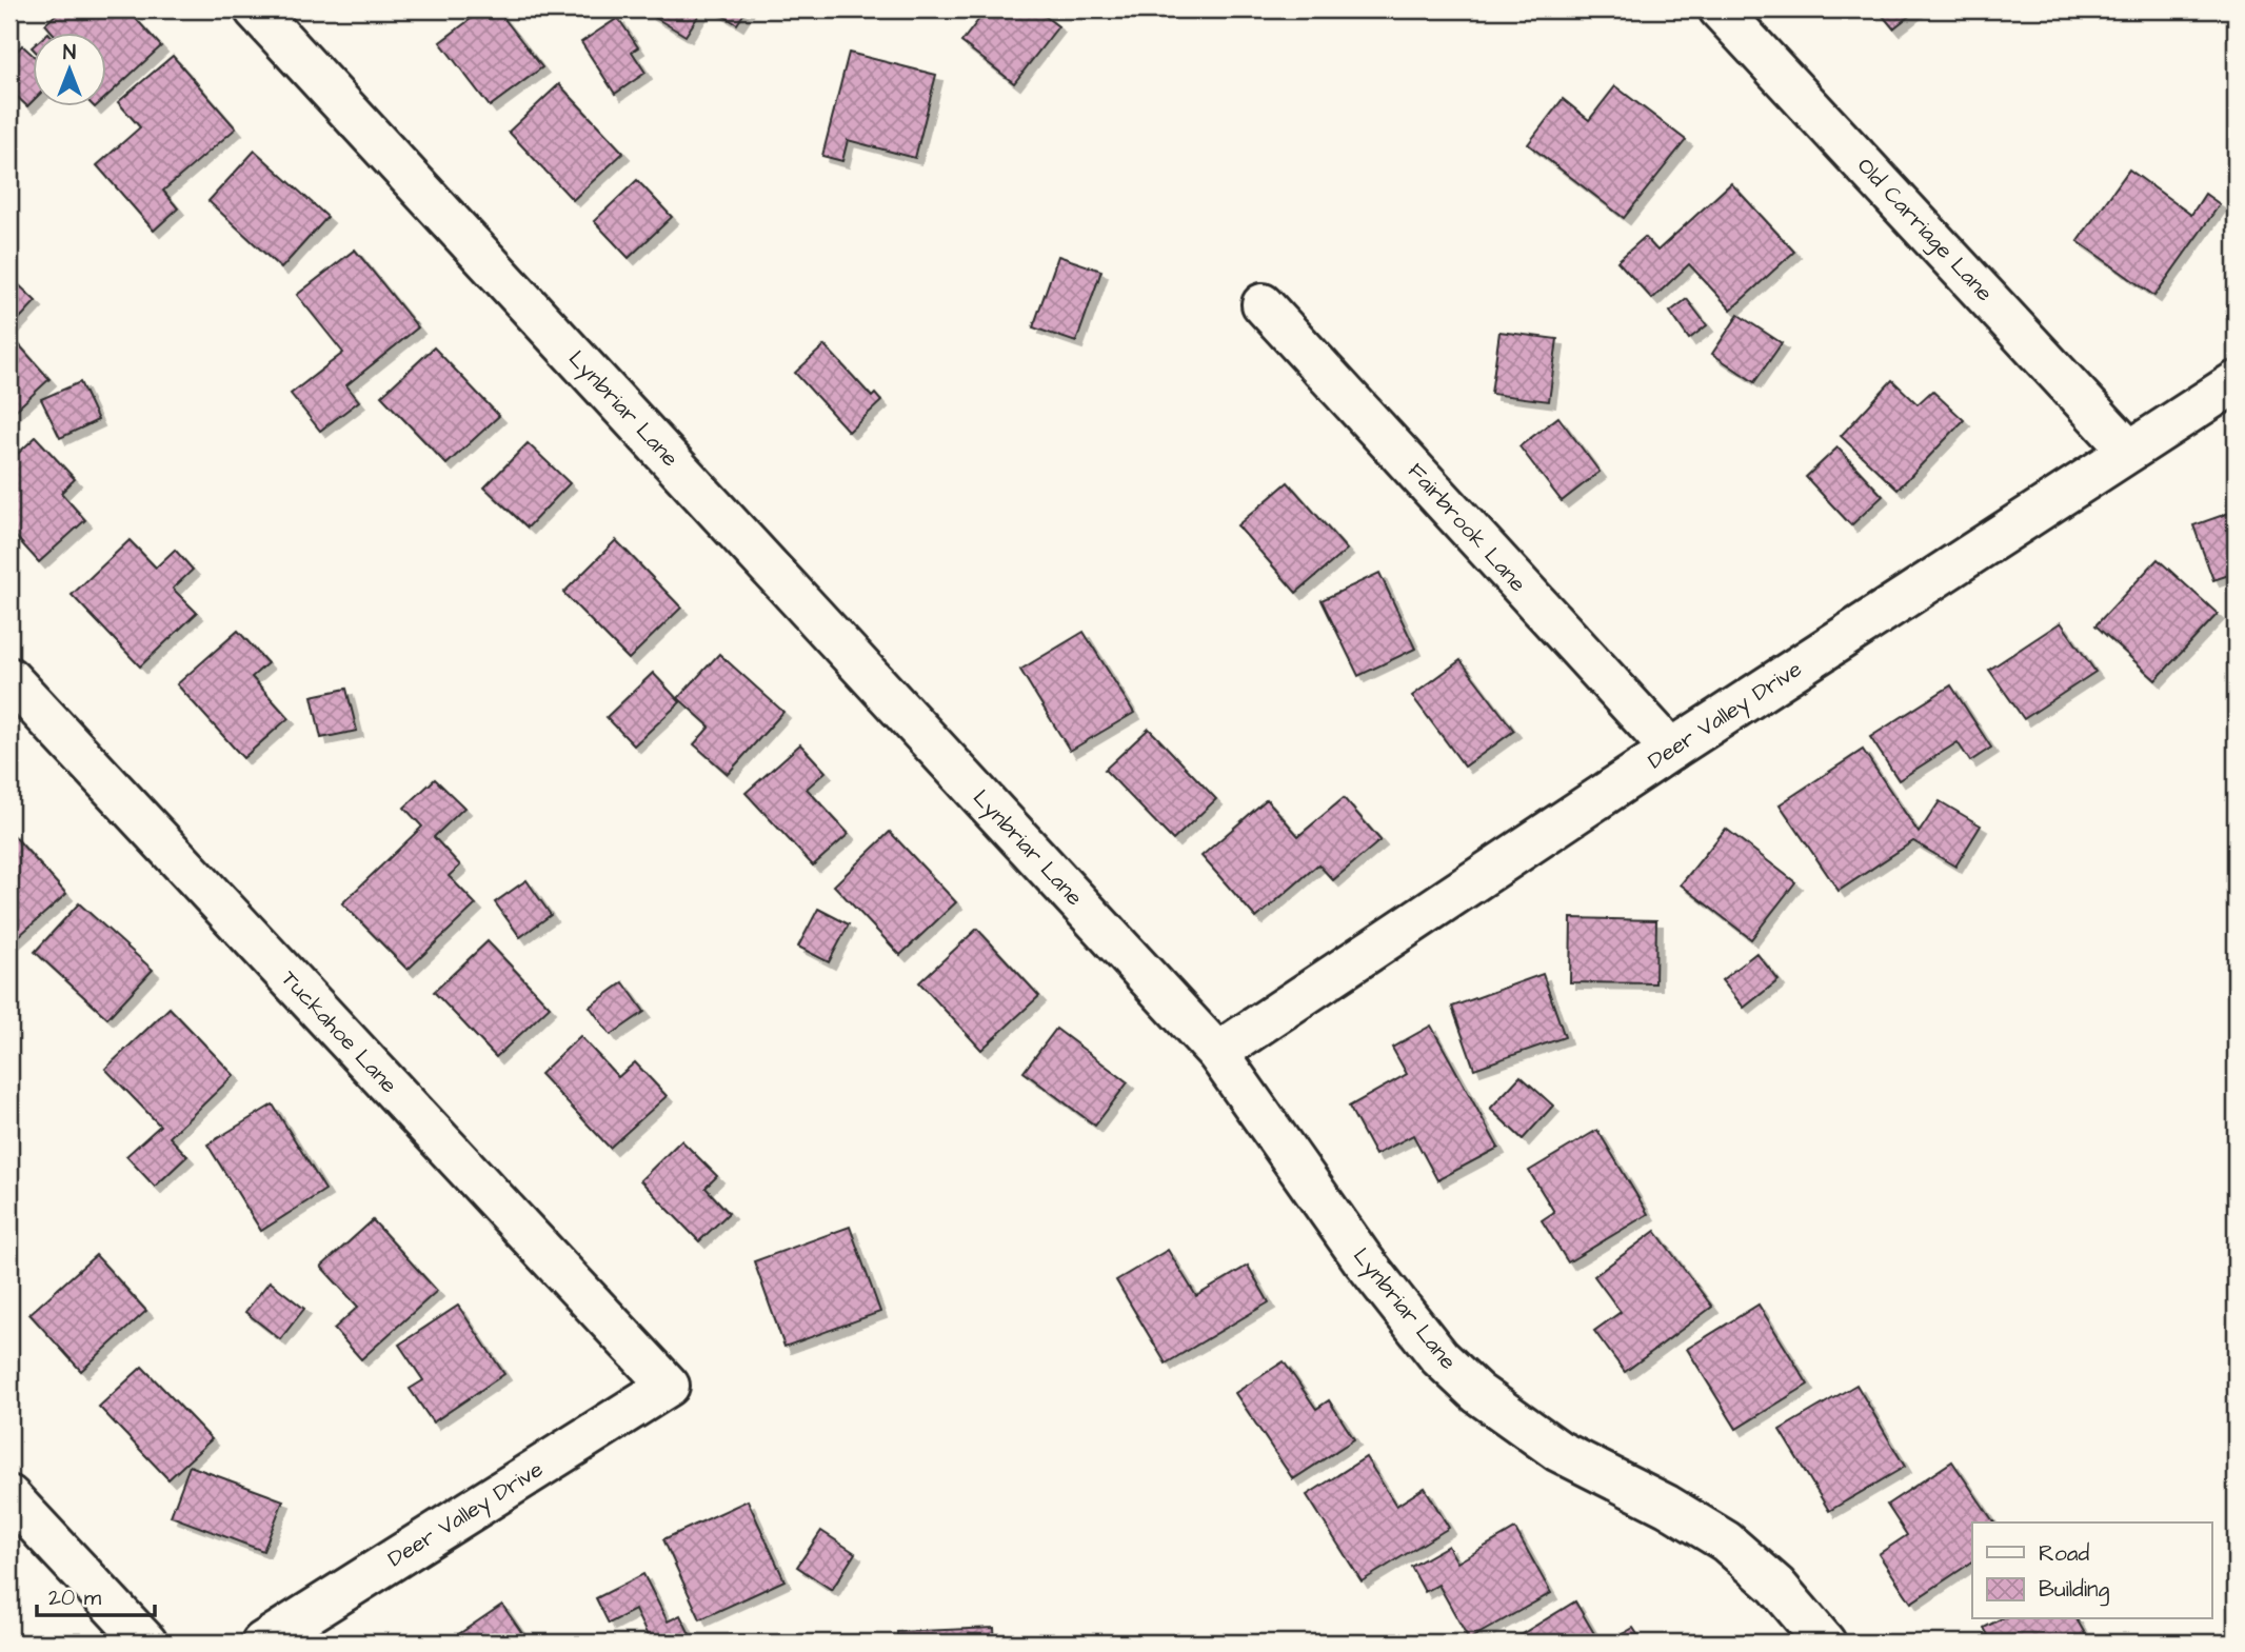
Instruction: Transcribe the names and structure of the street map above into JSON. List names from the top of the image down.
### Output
{
  "streets": {
    "street": [
      "Old Carriage Lane",
      "Lynbriar Lane",
      "Fairbrook Lane",
      "Deer Valley Drive",
      "Tuckahoe Lane"
    ]
  },
  "crossings": [
    ["Old Carriage Lane", "Deer Valley Drive"],
    ["Lynbriar Lane", "Deer Valley Drive"],
    ["Fairbrook Lane", "Deer Valley Drive"],
    ["Deer Valley Drive", "Tuckahoe Lane"]
  ],
  "legend": ["Road", "Building"],
  "scale_bar": "20 m",
  "north": "top"
}
